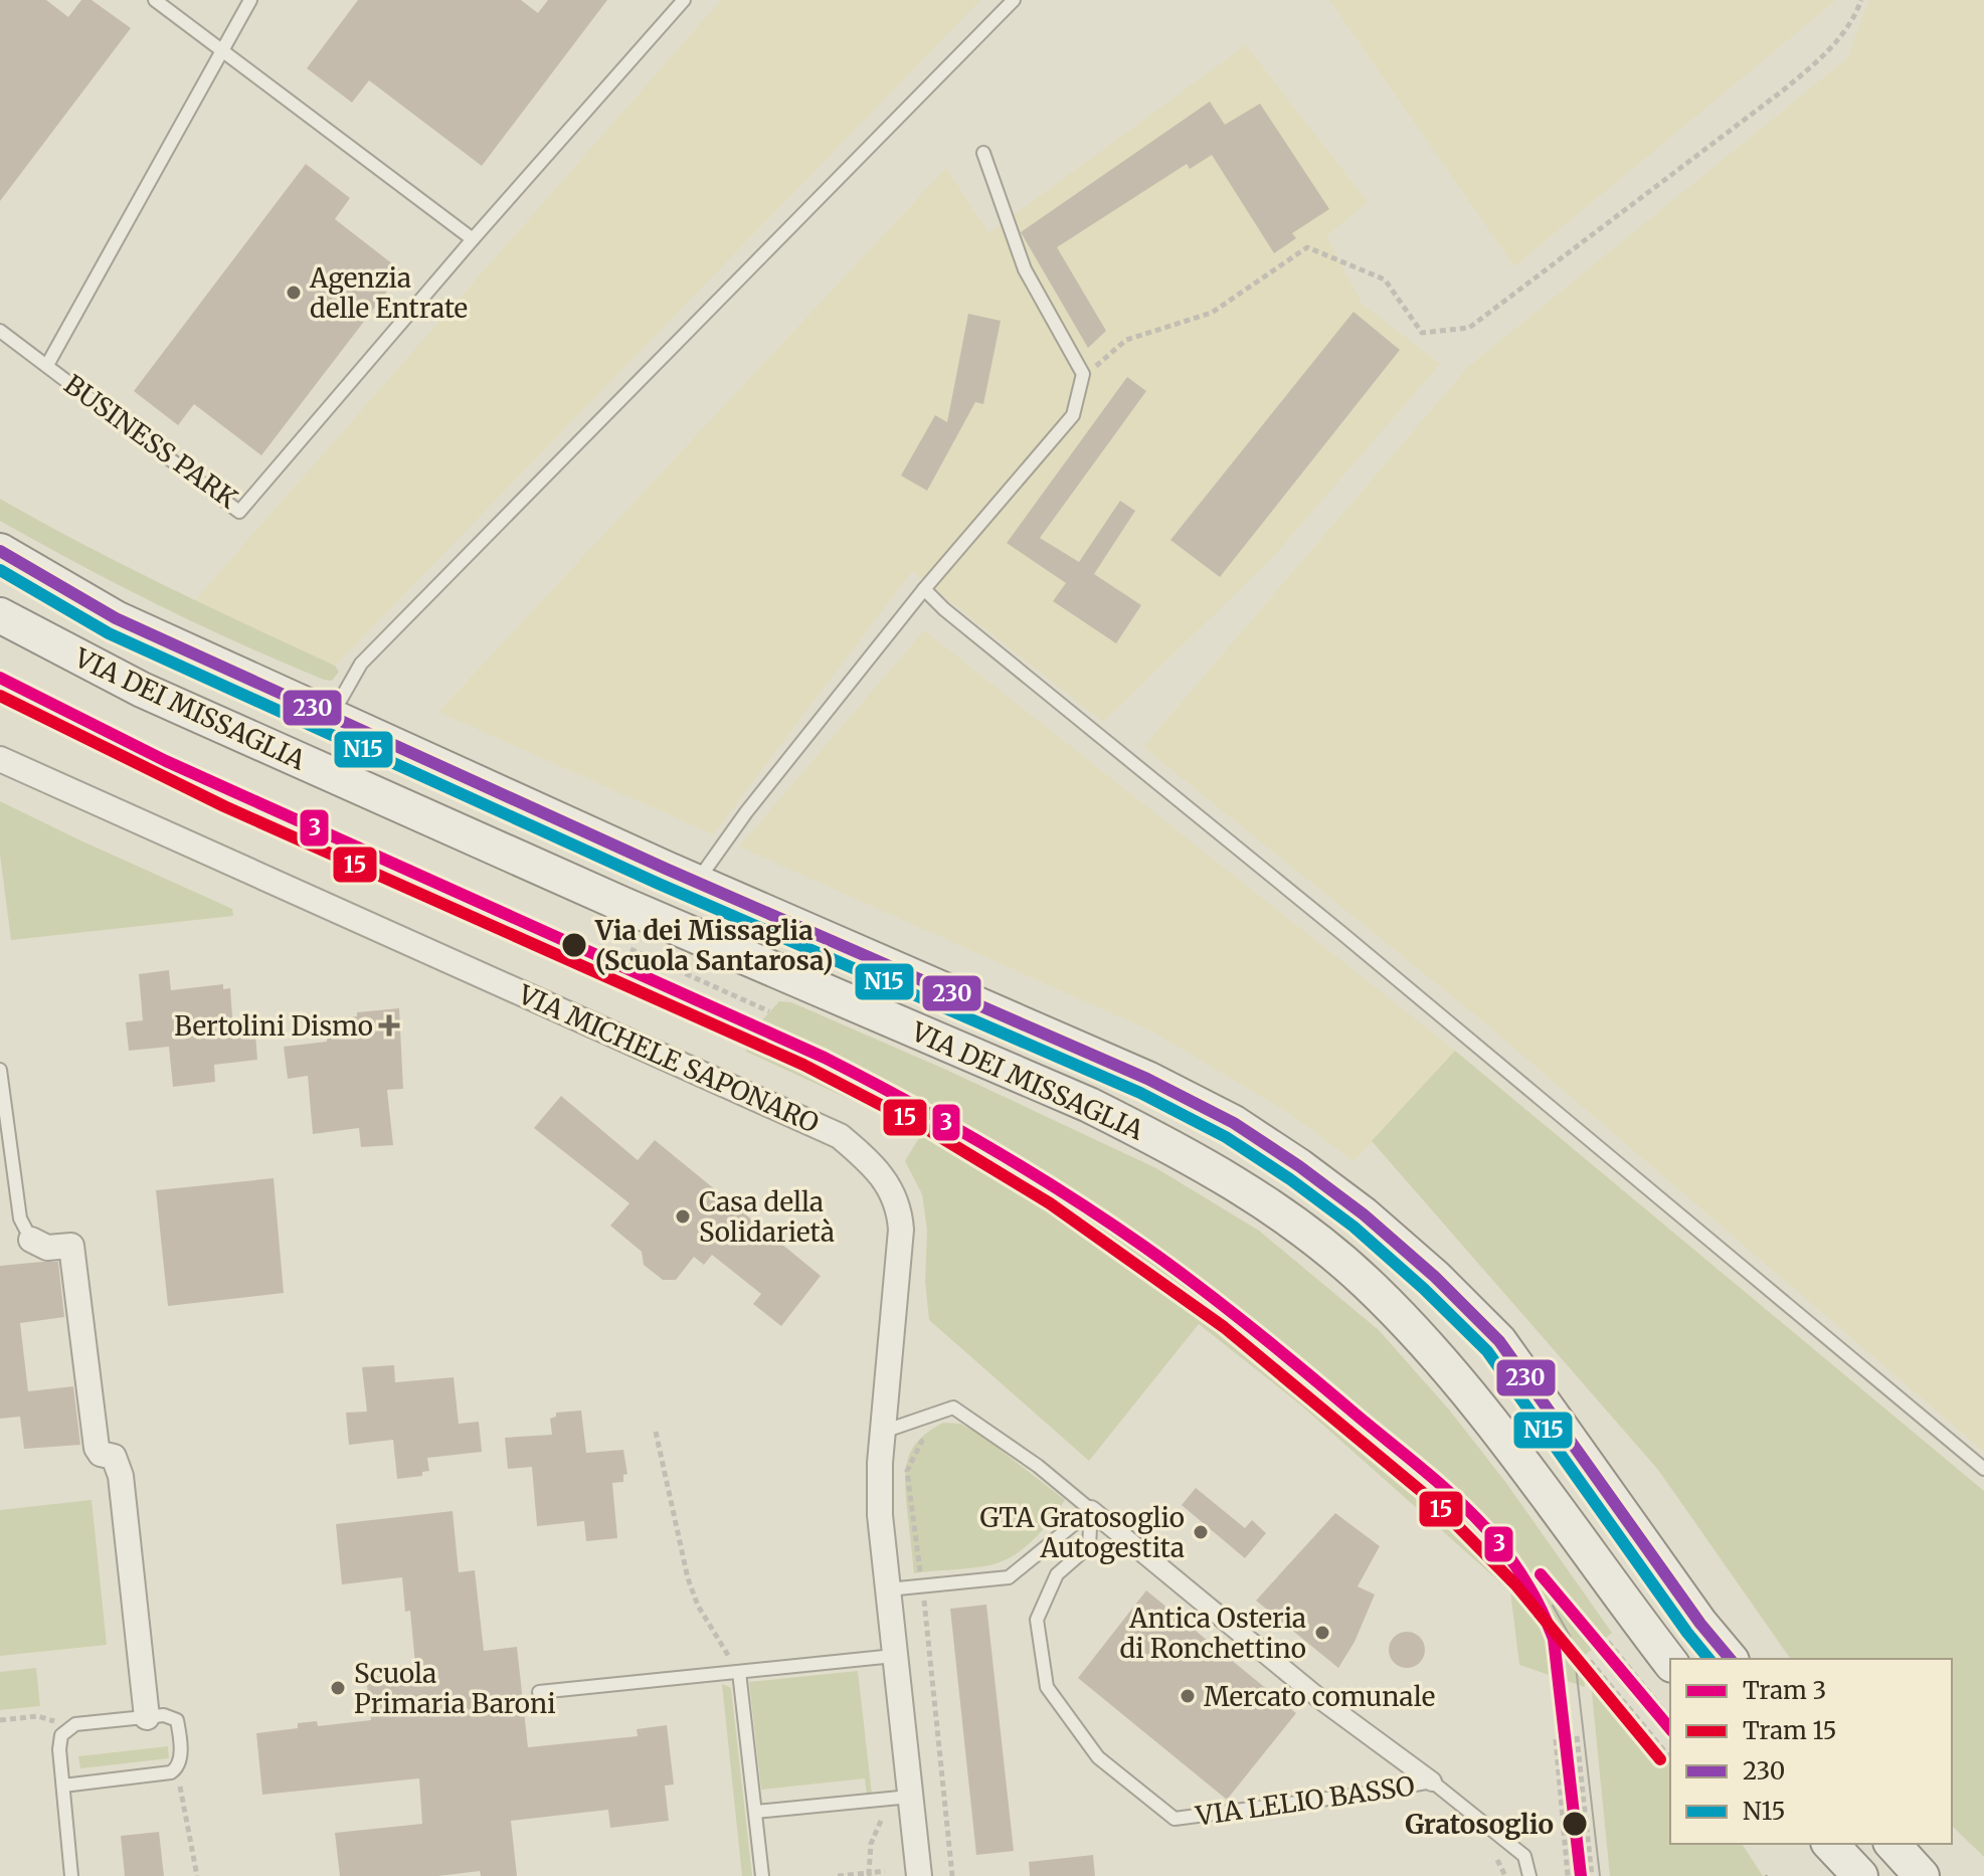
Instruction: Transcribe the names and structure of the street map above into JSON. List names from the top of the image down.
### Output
{
  "streets": {
    "main road": ["VIA DEI MISSAGLIA"],
    "street": ["VIA MICHELE SAPONARO", "VIA LELIO BASSO"],
    "lane": ["BUSINESS PARK"]
  },
  "crossings": [
    ["VIA MICHELE SAPONARO", "VIA LELIO BASSO"]
  ],
  "places": {
    "other": [
      "Agenzia delle Entrate",
      "Via dei Missaglia (Scuola Santarosa)",
      "Casa della Solidarietà",
      "GTA Gratosoglio Autogestita",
      "Antica Osteria di Ronchettino",
      "Scuola Primaria Baroni",
      "Mercato comunale",
      "Gratosoglio"
    ],
    "health": ["Bertolini Dismo"]
  },
  "lines": [
    "transit line 230",
    "transit line N15",
    "tram line 3",
    "tram line 15"
  ],
  "legend": [
    "Tram 3",
    "Tram 15",
    "230",
    "N15"
  ]
}
